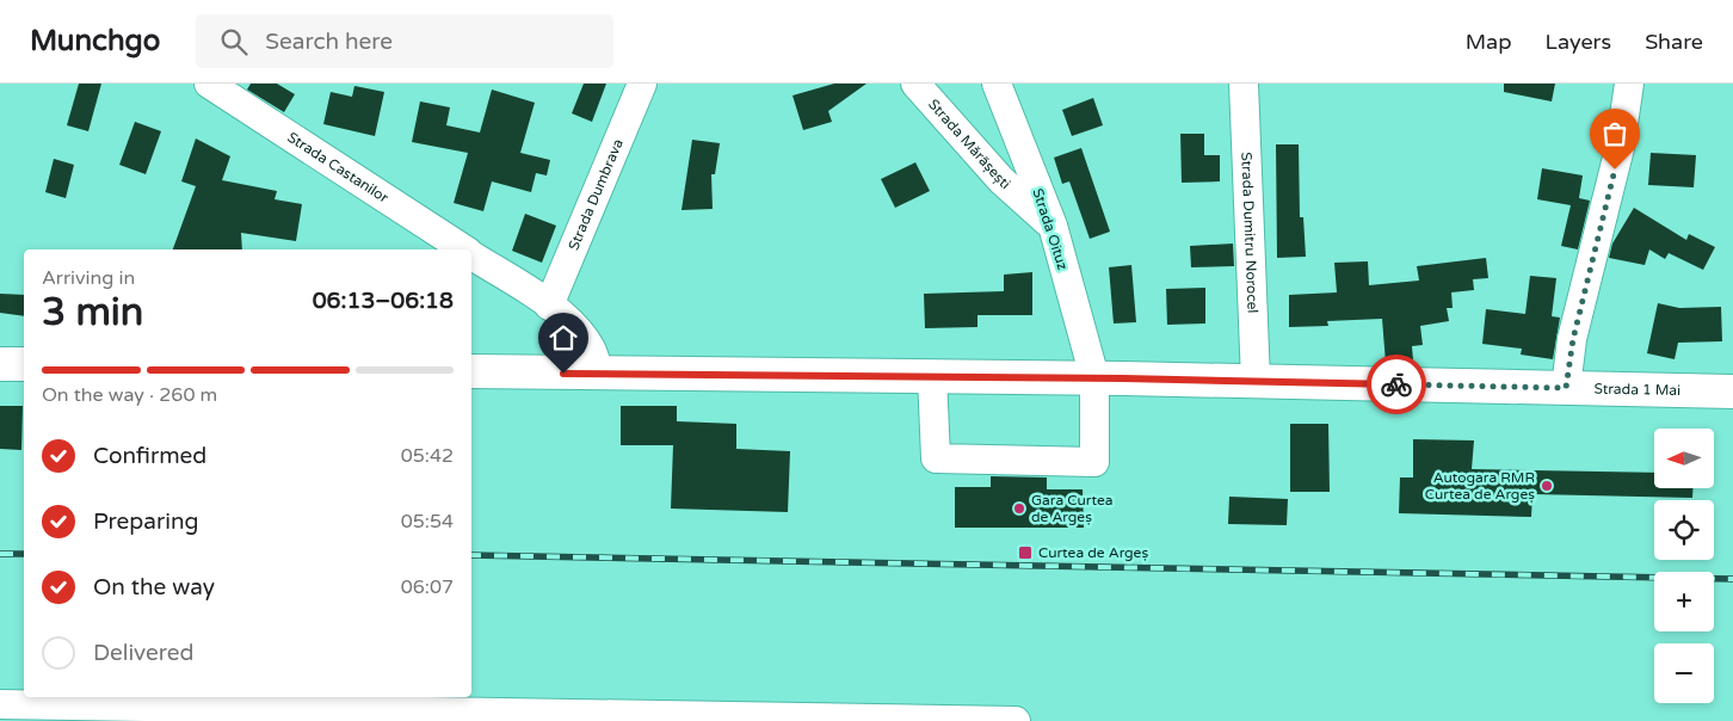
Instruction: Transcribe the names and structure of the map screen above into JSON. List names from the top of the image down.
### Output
{
  "streets": {
    "main road": ["Strada 1 Mai"],
    "street": [
      "Strada Mărășești",
      "Strada Castanilor",
      "Strada Dumbrava",
      "Strada Oituz",
      "Strada Dumitru Norocel"
    ]
  },
  "crossings": [
    ["Strada Mărășești", "Strada Oituz"],
    ["Strada Castanilor", "Strada Dumbrava"],
    ["Strada Castanilor", "Strada 1 Mai"],
    ["Strada Oituz", "Strada 1 Mai"],
    ["Strada Dumitru Norocel", "Strada 1 Mai"]
  ],
  "places": {
    "other": ["Autogara RMR Curtea de Argeș", "Gara Curtea de Argeș"],
    "transit": ["Curtea de Argeș"]
  },
  "north": "left",
  "page": {
    "header": "Munchgo",
    "search": "Search here",
    "nav": ["Map", "Layers", "Share"],
    "heading": ["3 min", "Arriving in", "06:13–06:18"],
    "bar": "On the way · 260 m",
    "list": [
      ["Confirmed", "05:42"],
      ["Preparing", "05:54"],
      ["On the way", "06:07"],
      "Delivered"
    ],
    "map_buttons": ["+", "−"]
  }
}
